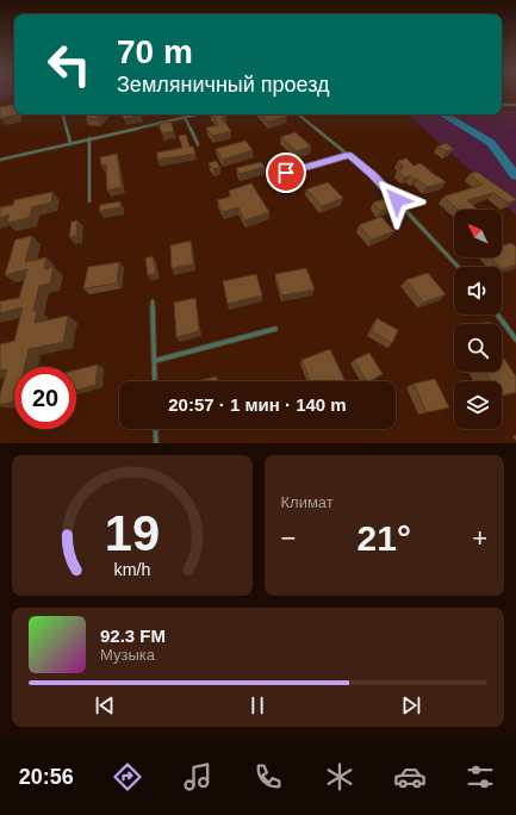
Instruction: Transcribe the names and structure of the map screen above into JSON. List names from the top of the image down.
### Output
{
  "north": "top left",
  "page": {
    "turn": ["70 m", "Земляничный проезд"],
    "limit": "20",
    "trip": "20:57 · 1 мин · 140 m",
    "tile": "Климат",
    "heat": ["−", "21°", "+"],
    "song": ["92.3 FM", "Музыка"],
    "tabs": "20:56",
    "gauge": ["19", "km/h"]
  }
}
